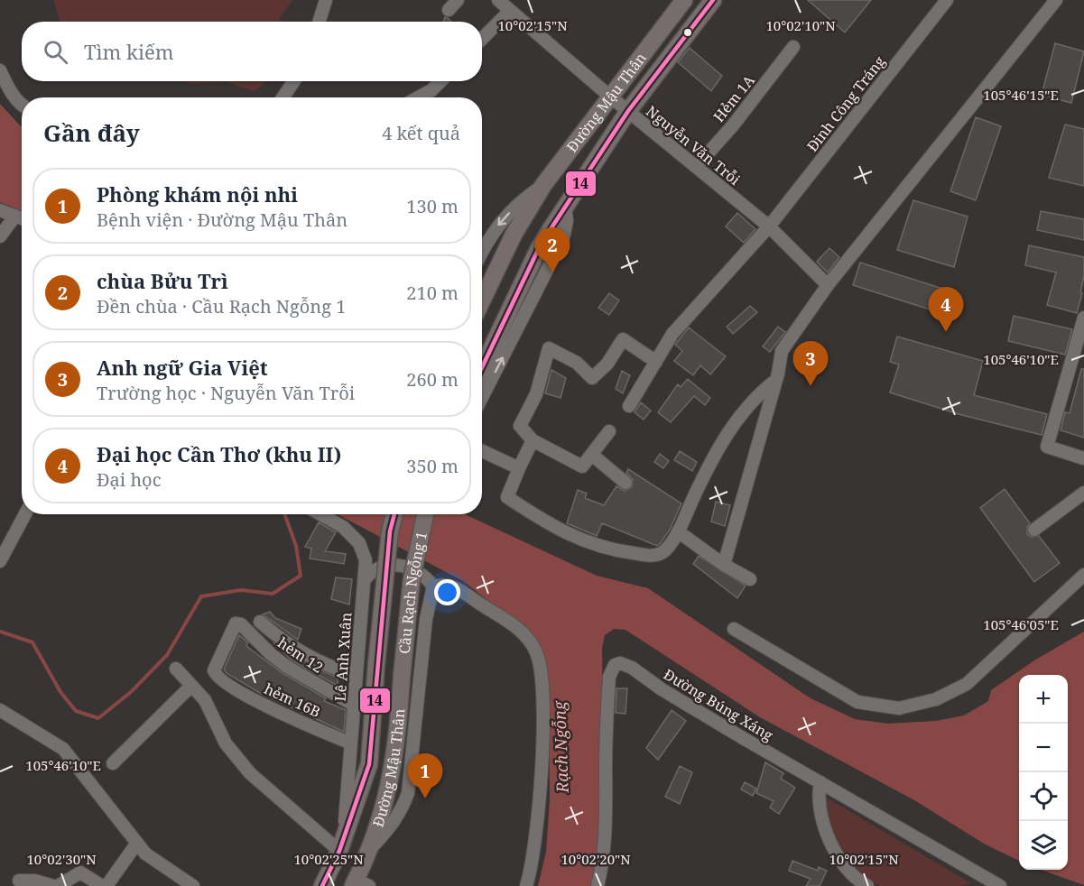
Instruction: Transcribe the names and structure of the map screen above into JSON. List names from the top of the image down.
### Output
{
  "streets": {
    "main road": ["Đường Mậu Thân", "Cầu Rạch Ngỗng 1"],
    "street": [
      "Hẻm 1A",
      "Đinh Công Tráng",
      "Nguyễn Văn Trỗi",
      "hẻm 12",
      "Lê Anh Xuân",
      "hẻm 16B",
      "Đường Búng Xáng"
    ]
  },
  "crossings": [
    ["Hẻm 1A", "Nguyễn Văn Trỗi"],
    ["Đường Mậu Thân", "Nguyễn Văn Trỗi"],
    ["Đường Mậu Thân", "Cầu Rạch Ngỗng 1"],
    ["Đường Mậu Thân", "Lê Anh Xuân"],
    ["Đinh Công Tráng", "Nguyễn Văn Trỗi"],
    ["hẻm 12", "Lê Anh Xuân"],
    ["hẻm 12", "hẻm 16B"],
    ["Lê Anh Xuân", "hẻm 16B"]
  ],
  "water": ["Rạch Ngỗng"],
  "lines": ["transit line 14"],
  "page": {
    "search": "Tìm kiếm",
    "heading": ["Gần đây", "4 kết quả"],
    "list": [
      {
        "mark": "1",
        "name": "Phòng khám nội nhi",
        "note": "Bệnh viện · Đường Mậu Thân",
        "value": "130 m"
      },
      {
        "mark": "2",
        "name": "chùa Bửu Trì",
        "note": "Đền chùa · Cầu Rạch Ngỗng 1",
        "value": "210 m"
      },
      {
        "mark": "3",
        "name": "Anh ngữ Gia Việt",
        "note": "Trường học · Nguyễn Văn Trỗi",
        "value": "260 m"
      },
      {
        "mark": "4",
        "name": "Đại học Cần Thơ (khu II)",
        "note": "Đại học",
        "value": "350 m"
      }
    ],
    "pins": [
      "2",
      "4",
      "3",
      "1"
    ],
    "map_buttons": ["+", "−"]
  },
  "coordinates": [
    "10°02'15\"N",
    "10°02'10\"N",
    "105°46'15\"E",
    "105°46'10\"E",
    "105°46'05\"E",
    "10°02'30\"N",
    "10°02'25\"N",
    "10°02'20\"N"
  ]
}
